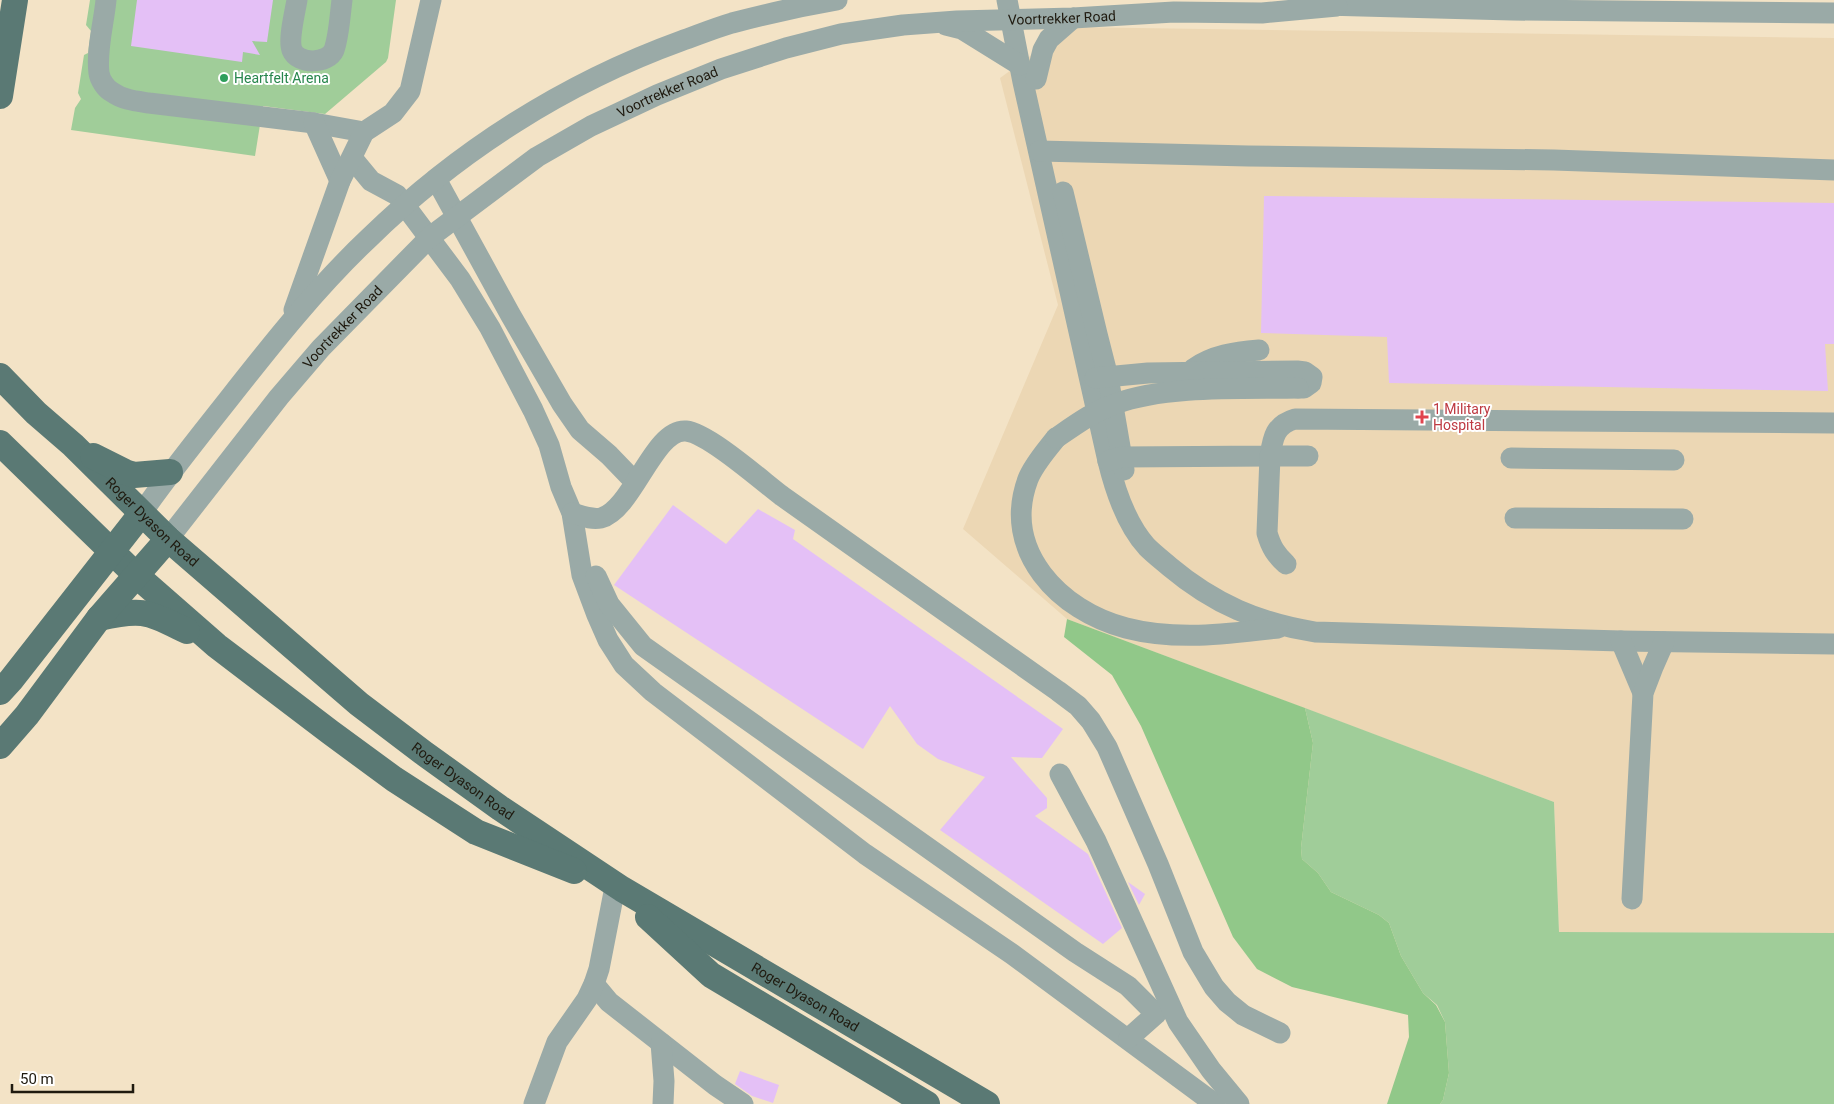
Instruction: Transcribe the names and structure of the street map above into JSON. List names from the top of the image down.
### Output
{
  "streets": {
    "main road": ["Roger Dyason Road"],
    "street": ["Voortrekker Road"]
  },
  "crossings": [
    ["Voortrekker Road", "Roger Dyason Road"]
  ],
  "places": {
    "other": ["Heartfelt Arena"],
    "health": ["1 Military Hospital"]
  },
  "scale_bar": "50 m"
}
